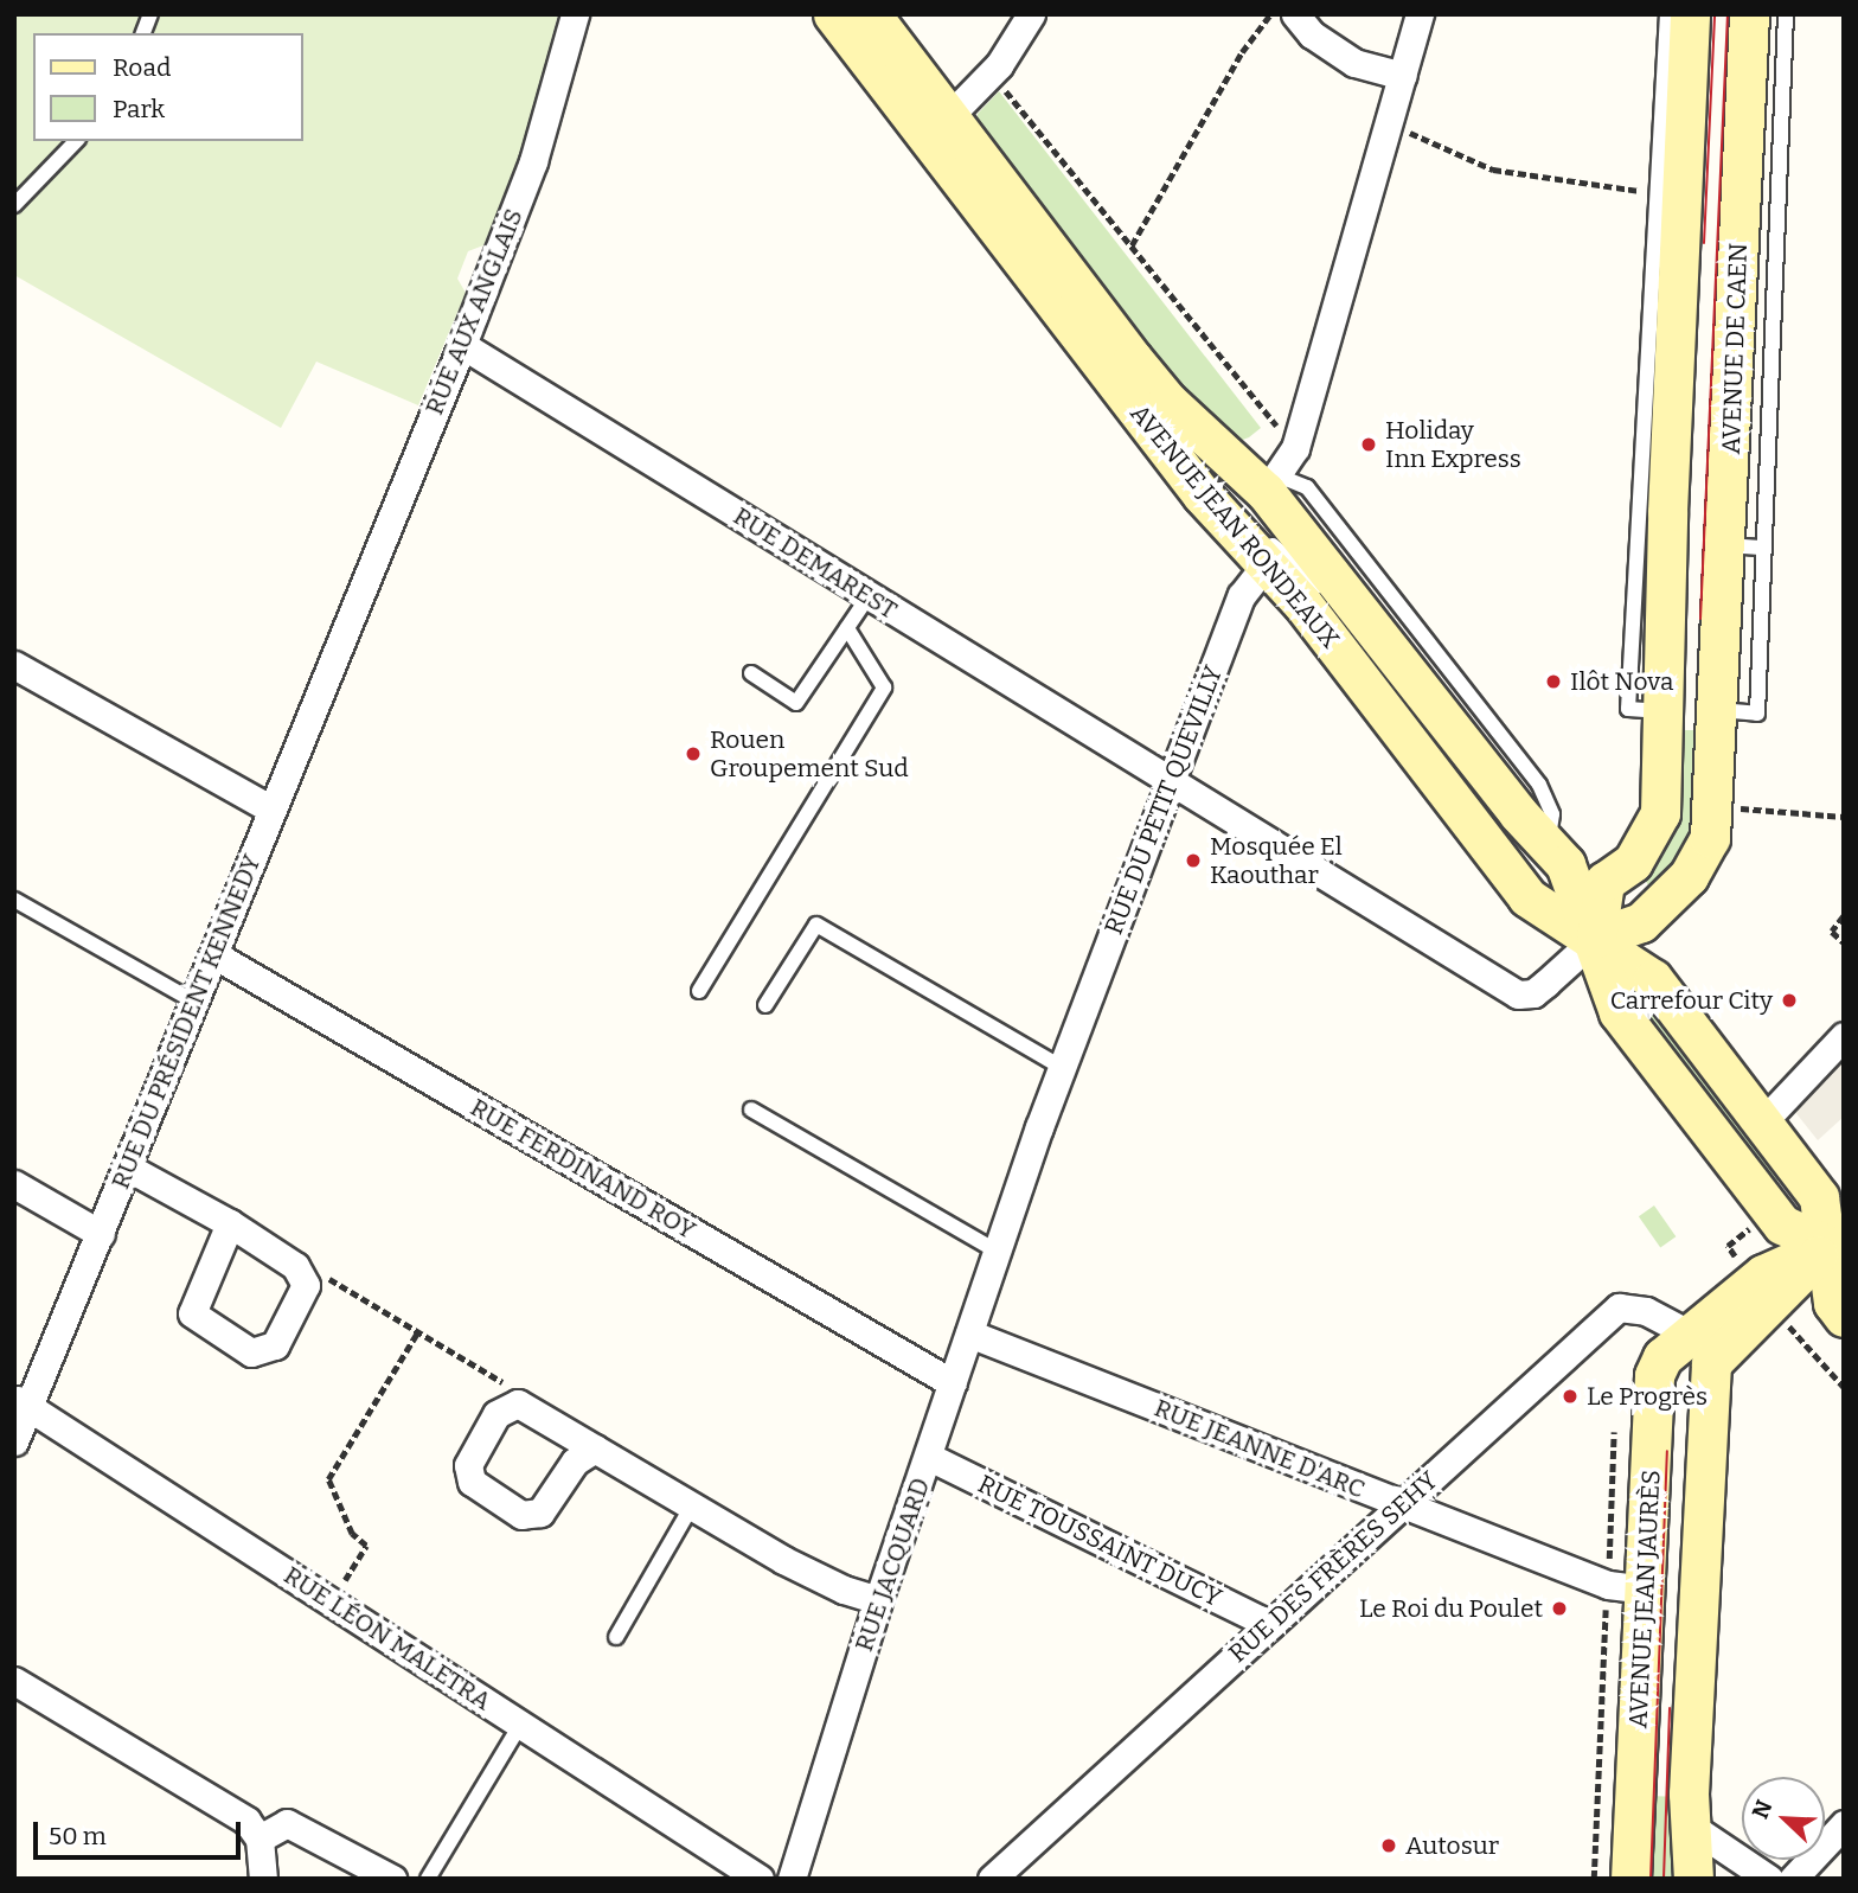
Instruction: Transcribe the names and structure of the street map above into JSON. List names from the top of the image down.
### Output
{
  "streets": {
    "main road": ["AVENUE DE CAEN", "AVENUE JEAN RONDEAUX", "AVENUE JEAN JAURÈS"],
    "street": [
      "RUE AUX ANGLAIS",
      "RUE DEMAREST",
      "RUE DU PETIT QUEVILLY",
      "RUE DU PRÉSIDENT KENNEDY",
      "RUE FERDINAND ROY",
      "RUE JEANNE D'ARC",
      "RUE TOUSSAINT DUCY",
      "RUE JACQUARD",
      "RUE DES FRÈRES SEHY",
      "RUE LÉON MALETRA"
    ]
  },
  "crossings": [
    ["RUE AUX ANGLAIS", "RUE DEMAREST"],
    ["RUE AUX ANGLAIS", "RUE DU PRÉSIDENT KENNEDY"],
    ["AVENUE DE CAEN", "AVENUE JEAN RONDEAUX"],
    ["AVENUE DE CAEN", "RUE DEMAREST"],
    ["AVENUE JEAN RONDEAUX", "RUE DEMAREST"],
    ["AVENUE JEAN RONDEAUX", "RUE DU PETIT QUEVILLY"],
    ["AVENUE JEAN RONDEAUX", "AVENUE JEAN JAURÈS"],
    ["RUE DEMAREST", "RUE DU PETIT QUEVILLY"],
    ["RUE DU PETIT QUEVILLY", "RUE JACQUARD"],
    ["RUE DU PRÉSIDENT KENNEDY", "RUE FERDINAND ROY"],
    ["RUE DU PRÉSIDENT KENNEDY", "RUE LÉON MALETRA"],
    ["RUE FERDINAND ROY", "RUE JACQUARD"],
    ["RUE JEANNE D'ARC", "RUE JACQUARD"],
    ["RUE JEANNE D'ARC", "RUE DES FRÈRES SEHY"],
    ["RUE JEANNE D'ARC", "AVENUE JEAN JAURÈS"],
    ["RUE TOUSSAINT DUCY", "RUE JACQUARD"],
    ["RUE TOUSSAINT DUCY", "RUE DES FRÈRES SEHY"],
    ["RUE DES FRÈRES SEHY", "AVENUE JEAN JAURÈS"]
  ],
  "places": [
    "Holiday Inn Express",
    "Ilôt Nova",
    "Rouen Groupement Sud",
    "Mosquée El Kaouthar",
    "Carrefour City",
    "Le Progrès",
    "Le Roi du Poulet",
    "Autosur"
  ],
  "legend": ["Road", "Park"],
  "scale_bar": "50 m",
  "north": "top left"
}
